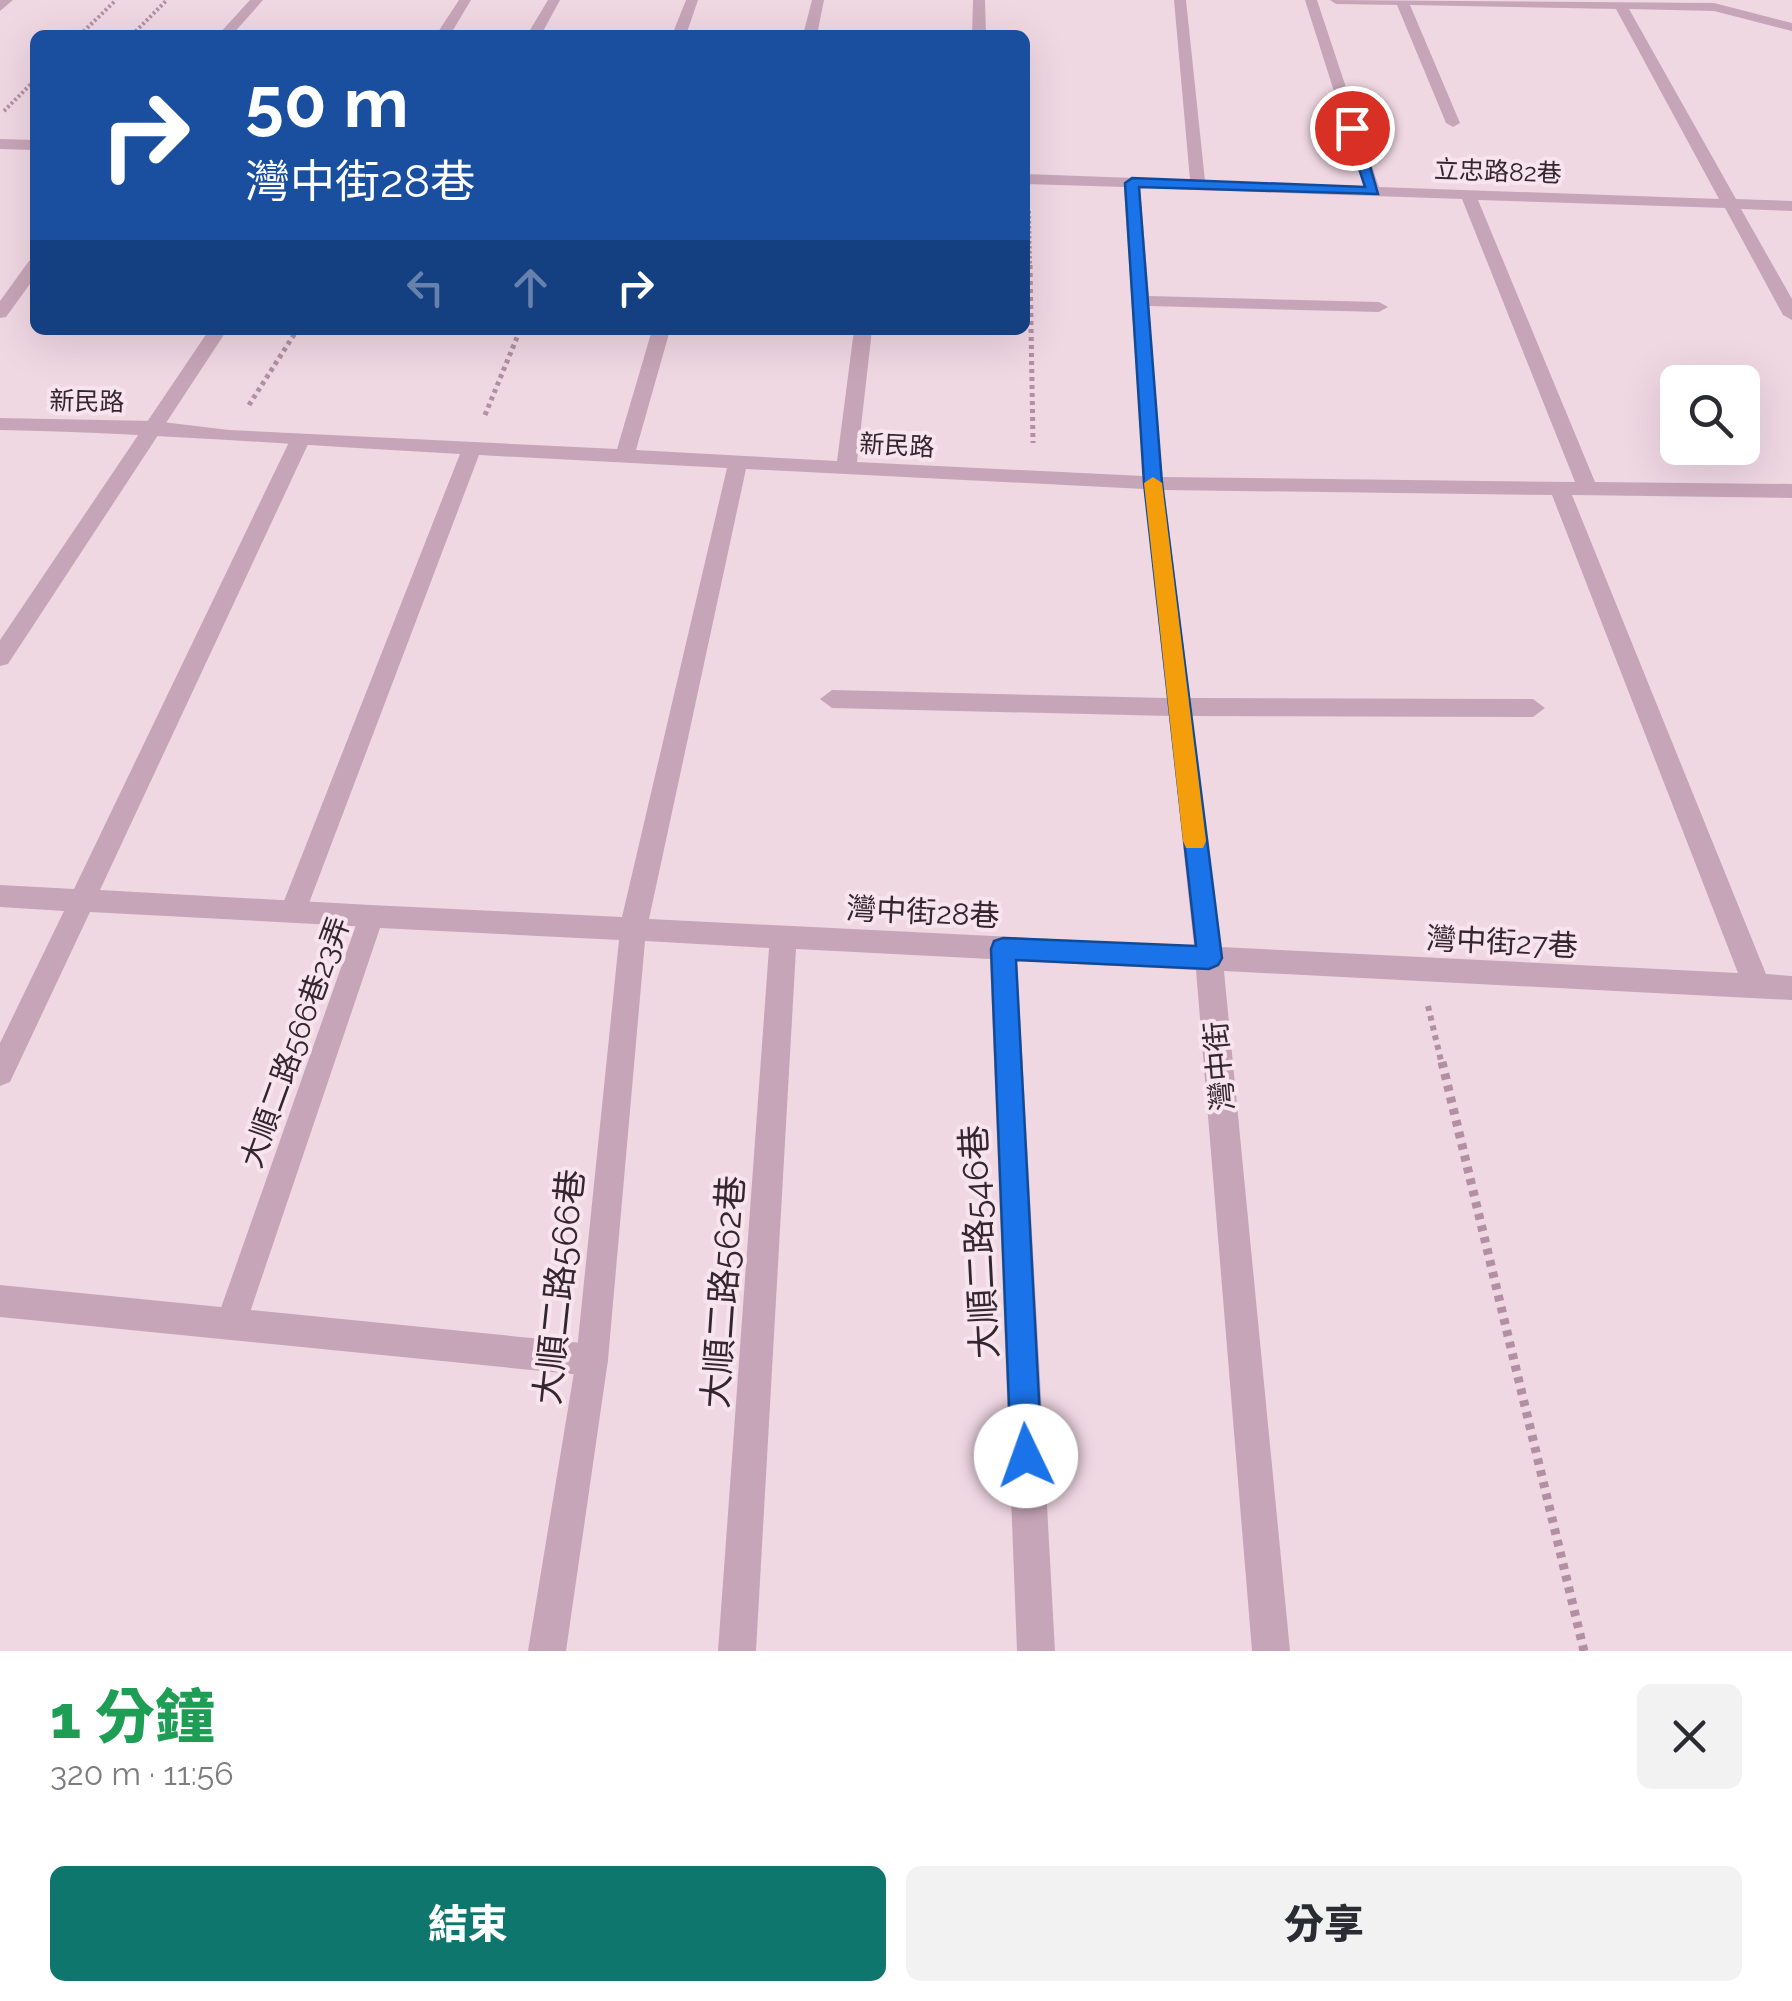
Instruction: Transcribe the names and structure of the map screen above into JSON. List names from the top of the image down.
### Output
{
  "streets": {
    "street": [
      "立忠路82巷",
      "新民路",
      "灣中街28巷",
      "灣中街27巷",
      "大順二路566巷23弄",
      "灣中街",
      "大順二路546巷",
      "大順二路566巷",
      "大順二路562巷"
    ]
  },
  "crossings": [
    ["立忠路82巷", "灣中街"],
    ["新民路", "灣中街"],
    ["新民路", "大順二路566巷"],
    ["灣中街28巷", "灣中街27巷"],
    ["灣中街28巷", "大順二路566巷23弄"],
    ["灣中街28巷", "灣中街"],
    ["灣中街28巷", "大順二路546巷"],
    ["灣中街28巷", "大順二路566巷"],
    ["灣中街28巷", "大順二路562巷"],
    ["灣中街27巷", "灣中街"],
    ["大順二路566巷23弄", "大順二路566巷"]
  ],
  "page": {
    "turn": ["50 m", "灣中街28巷"],
    "heading": ["1 分鐘", "320 m · 11:56"],
    "buttons": ["結束", "分享"]
  }
}
